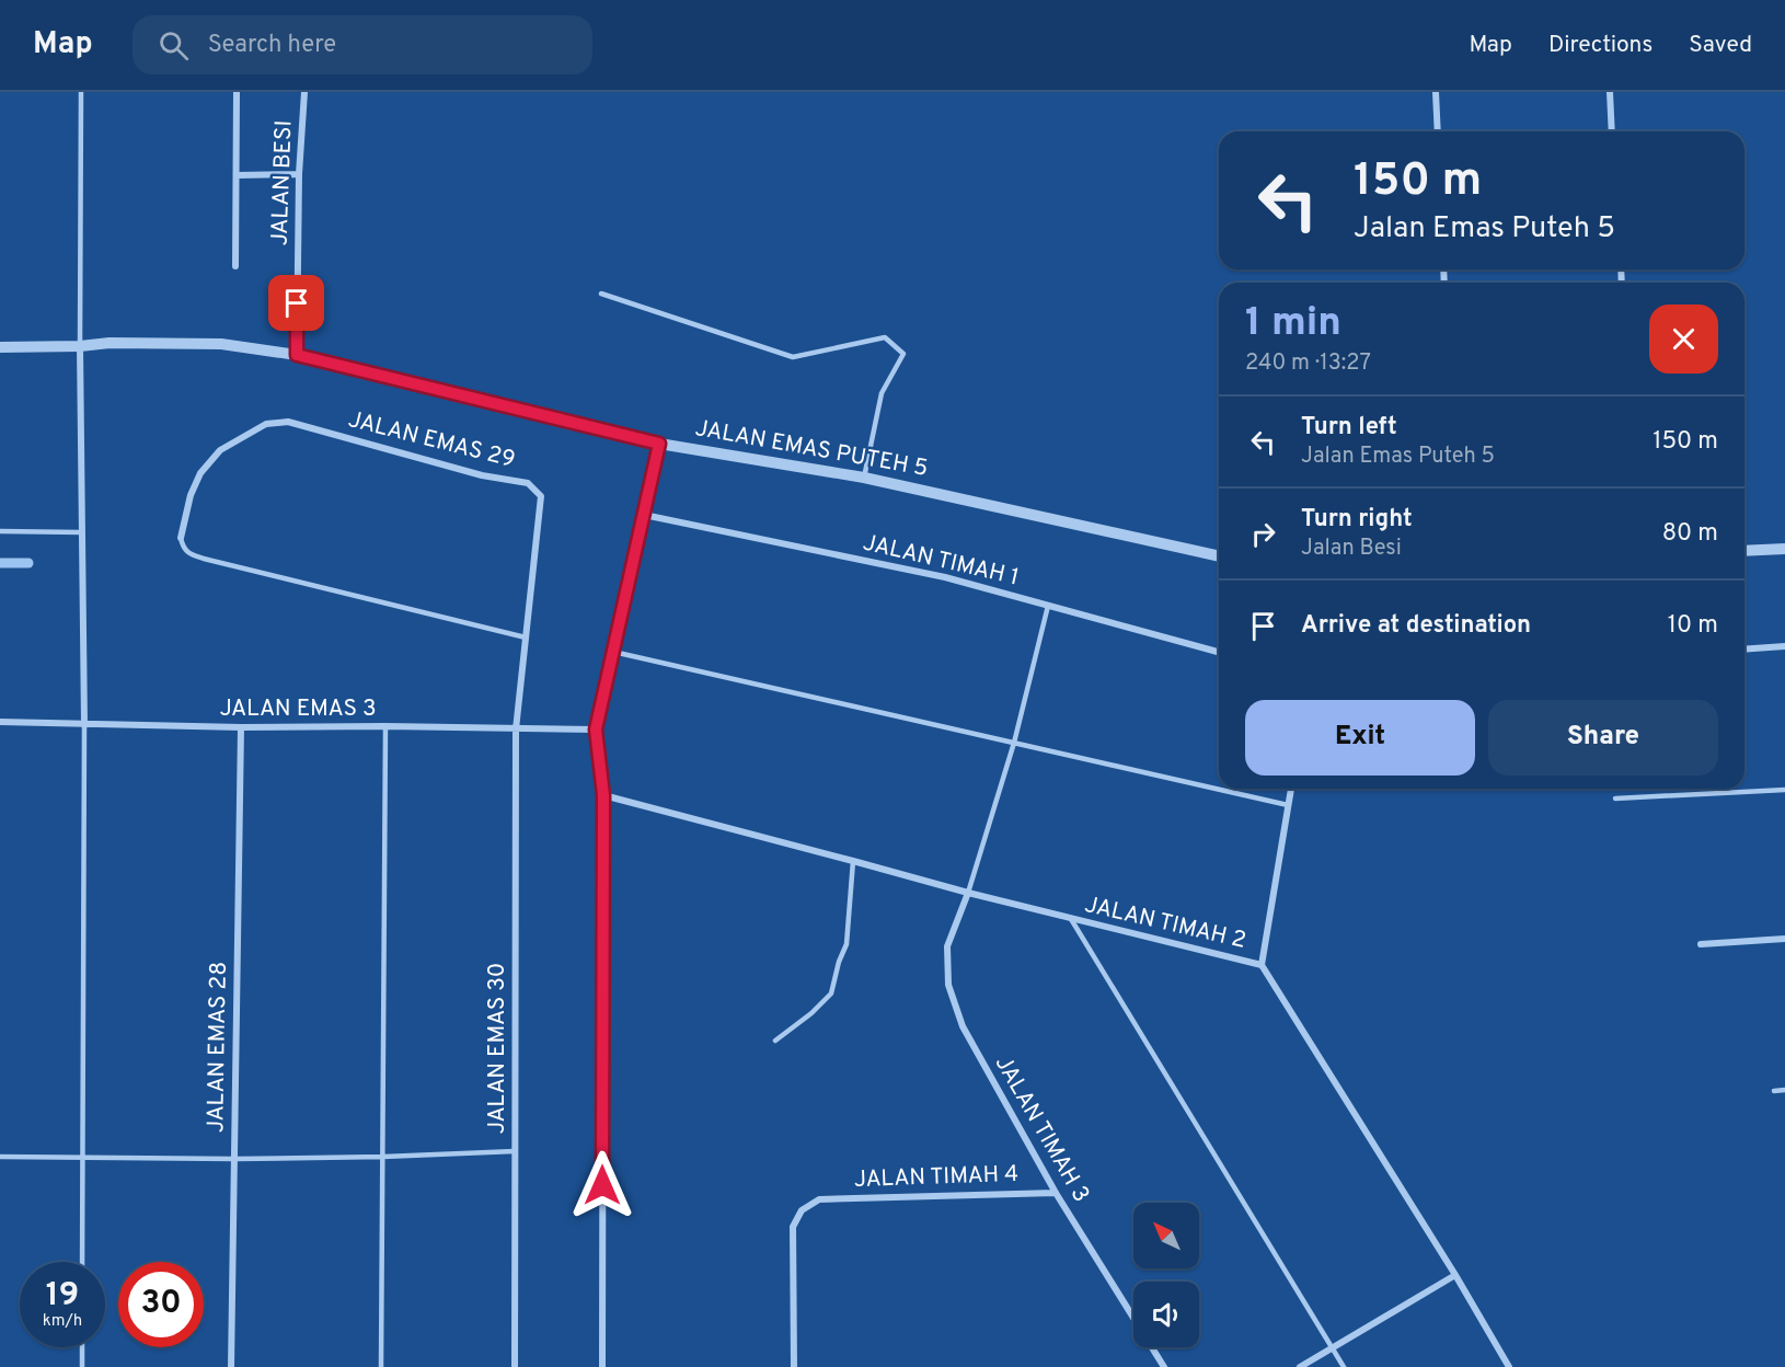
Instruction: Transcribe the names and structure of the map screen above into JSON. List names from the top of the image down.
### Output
{
  "streets": {
    "street": [
      "JALAN BESI",
      "JALAN EMAS 29",
      "JALAN EMAS PUTEH 5",
      "JALAN TIMAH 1",
      "JALAN EMAS 3",
      "JALAN TIMAH 2",
      "JALAN EMAS 28",
      "JALAN EMAS 30",
      "JALAN TIMAH 3",
      "JALAN TIMAH 4"
    ]
  },
  "crossings": [
    ["JALAN BESI", "JALAN EMAS PUTEH 5"],
    ["JALAN EMAS 29", "JALAN EMAS 3"],
    ["JALAN EMAS 29", "JALAN EMAS 30"],
    ["JALAN EMAS 3", "JALAN EMAS 28"],
    ["JALAN EMAS 3", "JALAN EMAS 30"],
    ["JALAN TIMAH 2", "JALAN TIMAH 3"],
    ["JALAN TIMAH 3", "JALAN TIMAH 4"]
  ],
  "north": "top left",
  "page": {
    "header": "Map",
    "search": "Search here",
    "nav": ["Map", "Directions", "Saved"],
    "turn": ["150 m", "Jalan Emas Puteh 5"],
    "heading": ["1 min", "240 m · 13:27"],
    "list": [
      {
        "name": "Turn left",
        "note": "Jalan Emas Puteh 5",
        "value": "150 m"
      },
      {
        "name": "Turn right",
        "note": "Jalan Besi",
        "value": "80 m"
      },
      {
        "name": "Arrive at destination",
        "value": "10 m"
      }
    ],
    "buttons": ["Exit", "Share"],
    "speed": "19 km/h",
    "limit": "30"
  }
}
